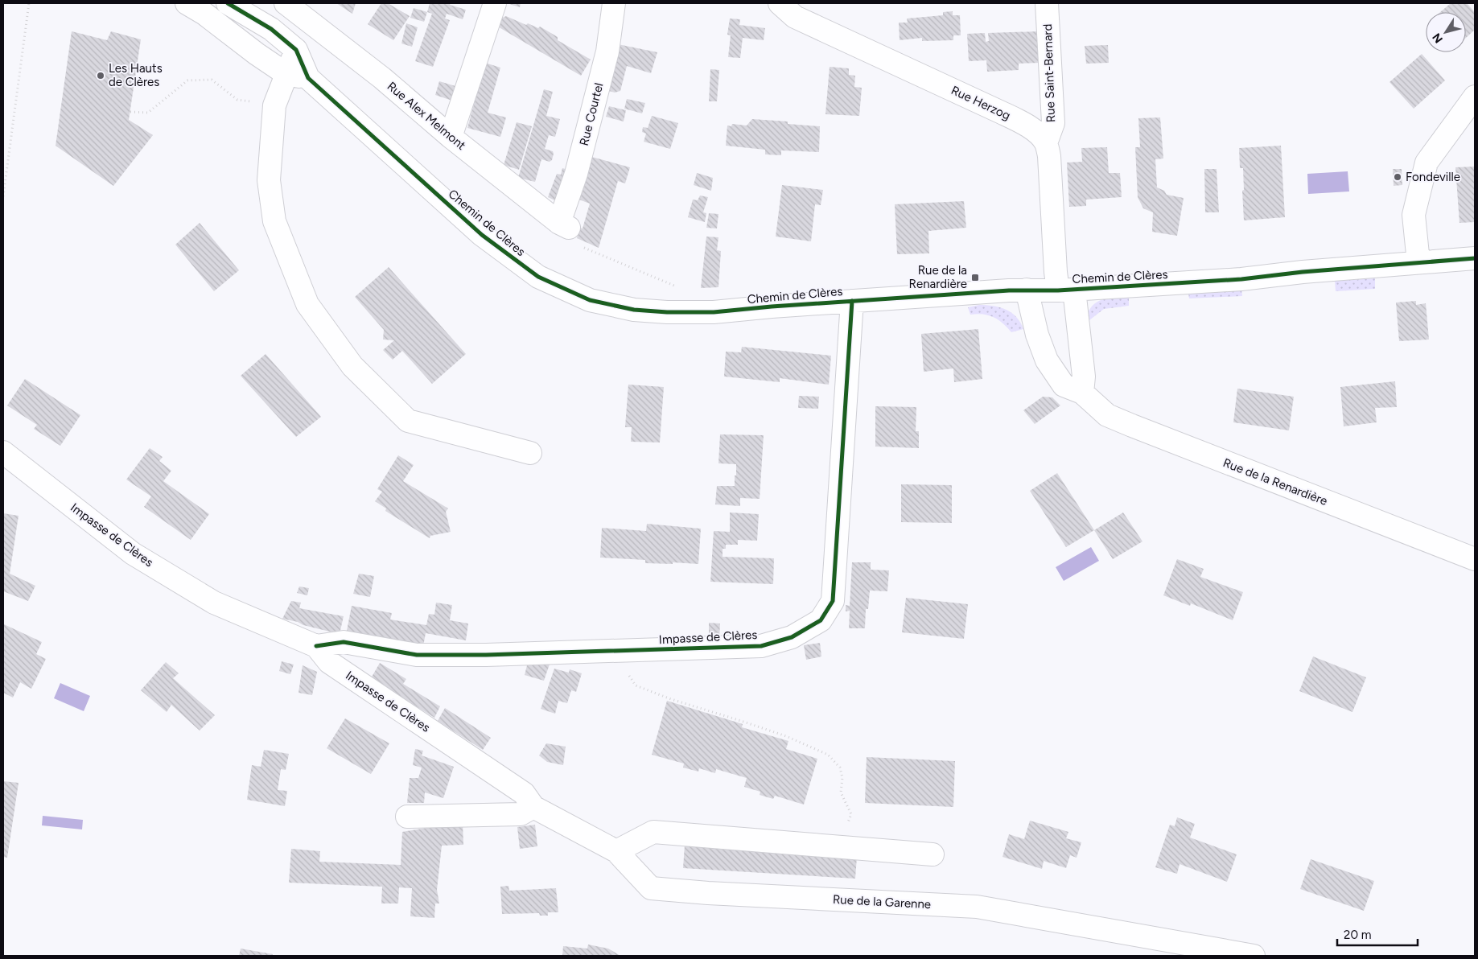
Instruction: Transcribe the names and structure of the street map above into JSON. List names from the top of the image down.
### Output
{
  "streets": {
    "street": [
      "Rue Saint-Bernard",
      "Rue Herzog",
      "Rue Courtel",
      "Rue Alex Melmont",
      "Chemin de Clères",
      "Rue de la Renardière",
      "Impasse de Clères",
      "Rue de la Garenne"
    ]
  },
  "crossings": [
    ["Rue Saint-Bernard", "Rue Herzog"],
    ["Rue Courtel", "Rue Alex Melmont"],
    ["Chemin de Clères", "Rue de la Renardière"],
    ["Chemin de Clères", "Impasse de Clères"],
    ["Impasse de Clères", "Rue de la Garenne"]
  ],
  "places": {
    "other": ["Les Hauts de Clères", "Fondeville"],
    "transit": ["Rue de la Renardière"]
  },
  "scale_bar": "20 m",
  "north": "bottom left"
}
